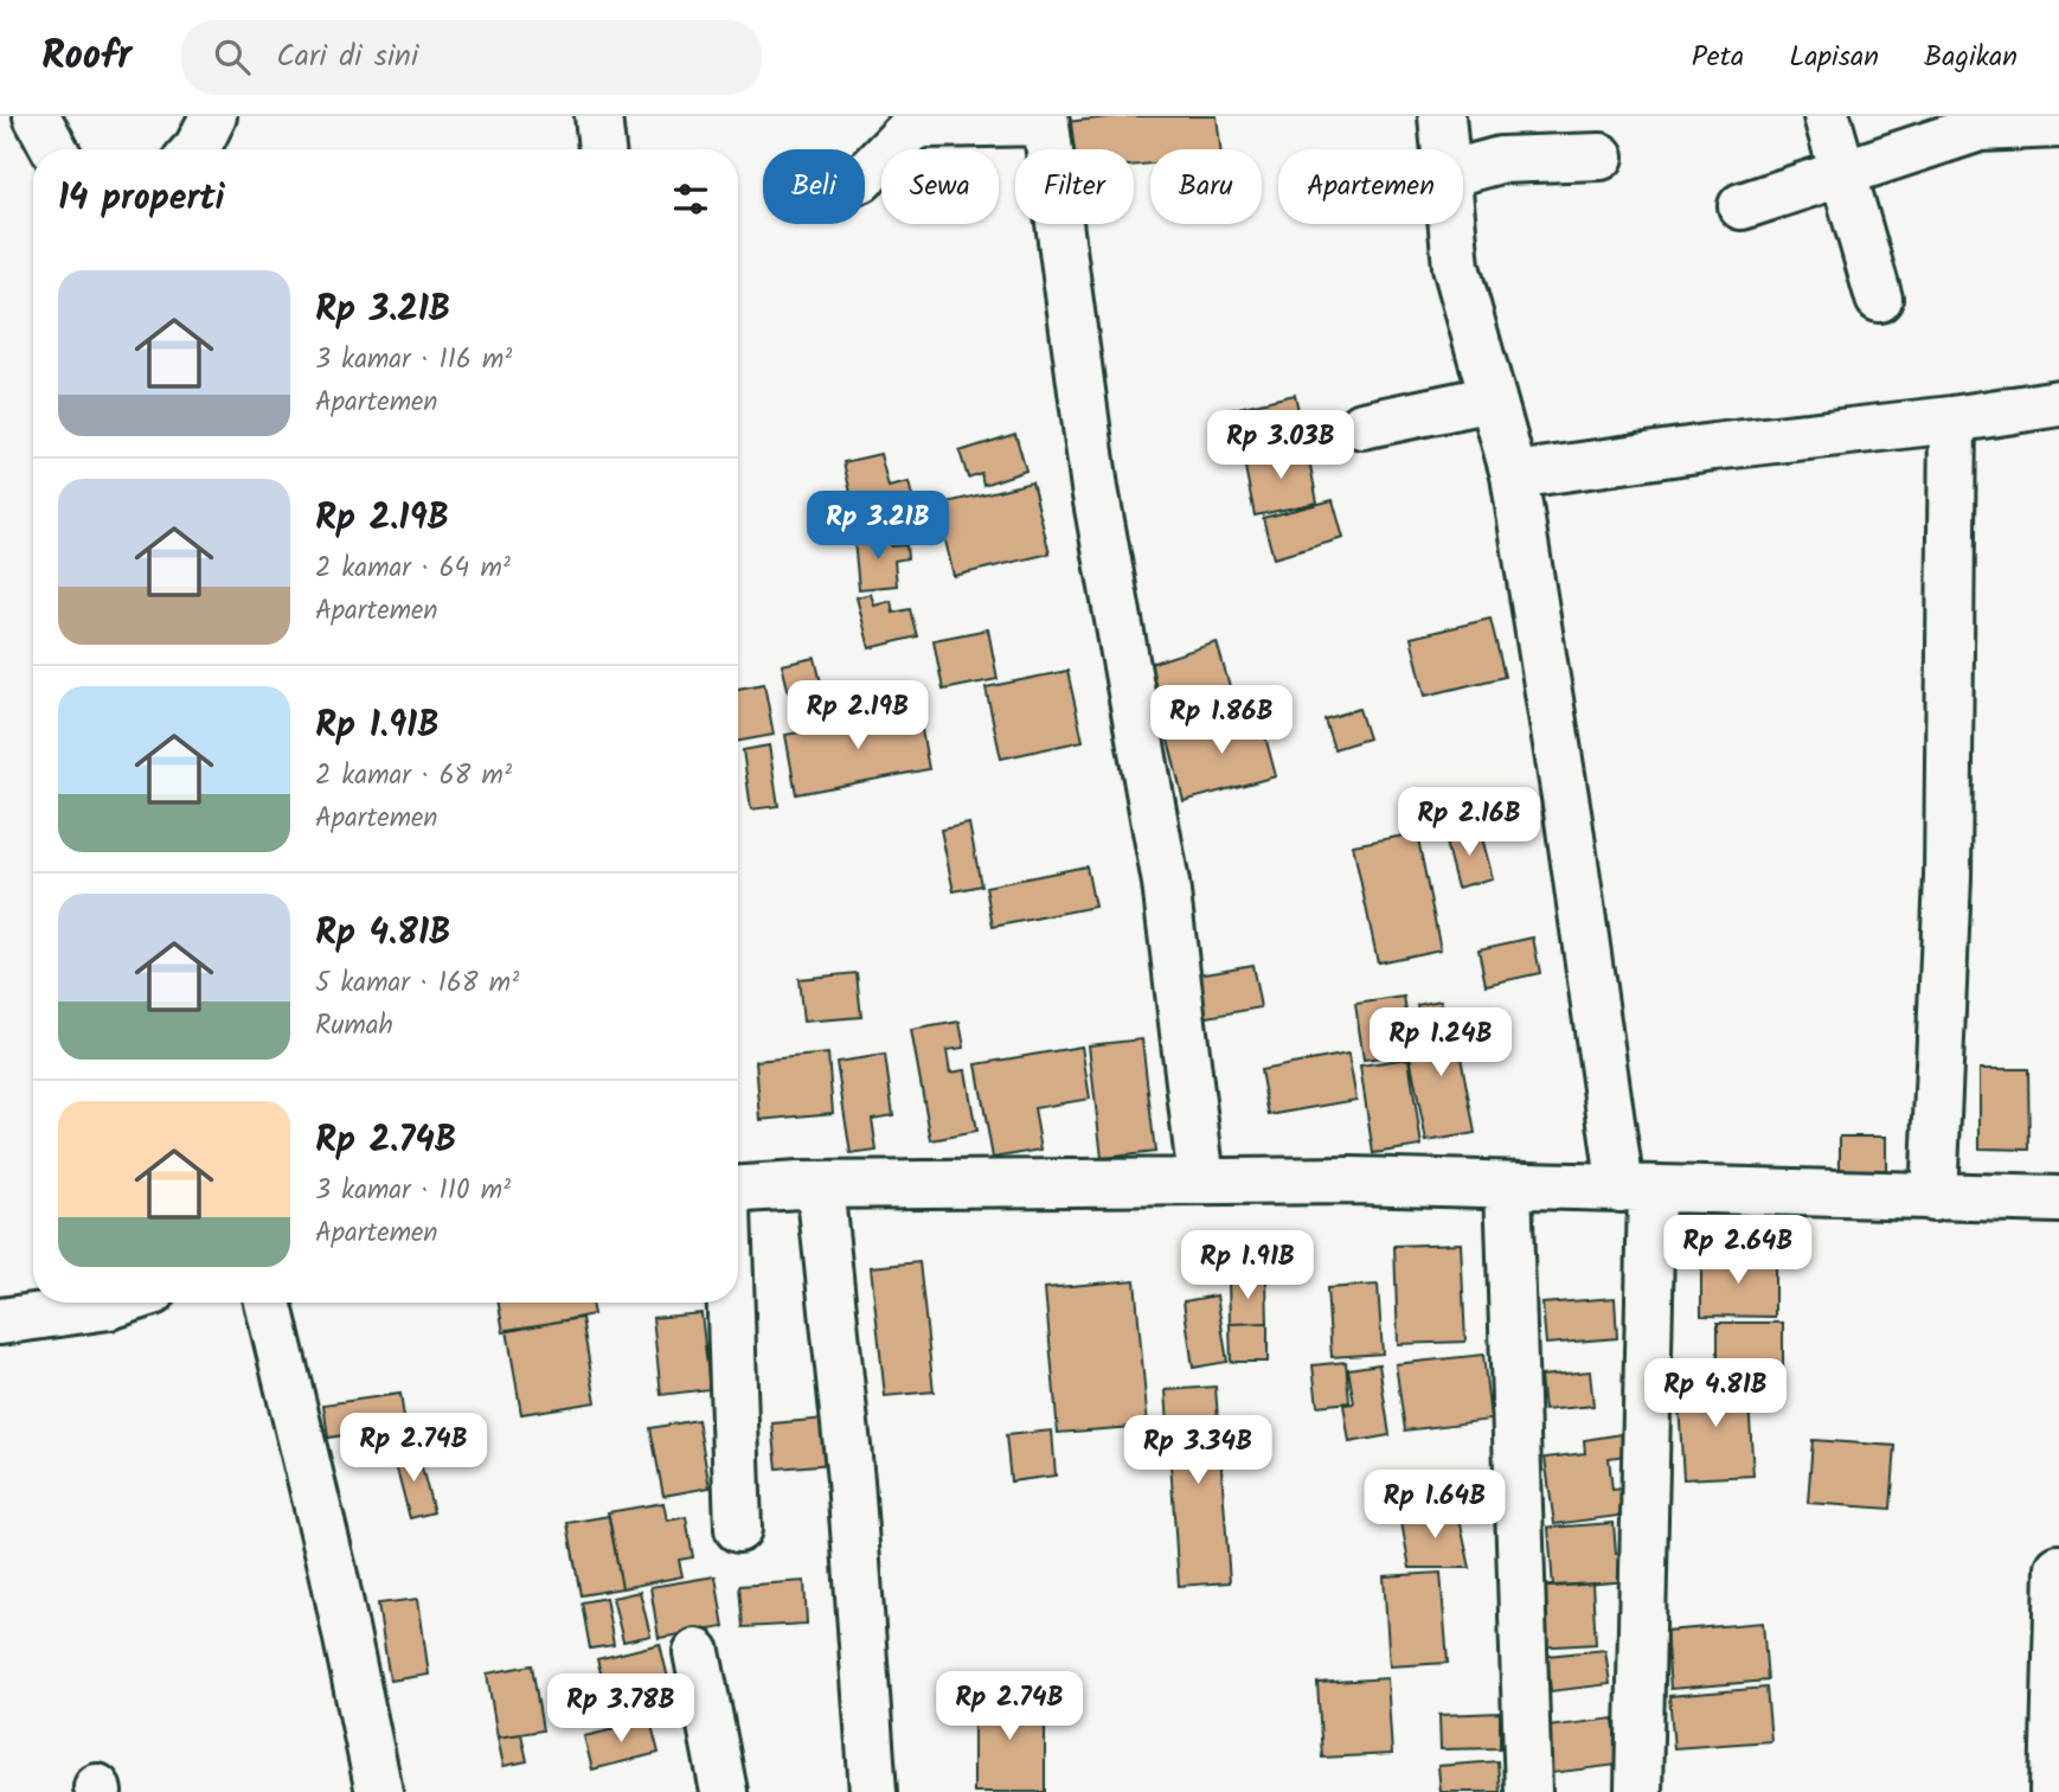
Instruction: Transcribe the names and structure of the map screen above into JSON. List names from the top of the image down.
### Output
{
  "page": {
    "header": "Roofr",
    "search": "Cari di sini",
    "nav": ["Peta", "Lapisan", "Bagikan"],
    "chip": [
      "Beli",
      "Sewa",
      "Filter",
      "Baru",
      "Apartemen"
    ],
    "heading": "14 properti",
    "list": [
      {
        "name": "Rp 3.21B",
        "note": "3 kamar · 116 m² · Apartemen"
      },
      {
        "name": "Rp 2.19B",
        "note": "2 kamar · 64 m² · Apartemen"
      },
      {
        "name": "Rp 1.91B",
        "note": "2 kamar · 68 m² · Apartemen"
      },
      {
        "name": "Rp 4.81B",
        "note": "5 kamar · 168 m² · Rumah"
      },
      {
        "name": "Rp 2.74B",
        "note": "3 kamar · 110 m² · Apartemen"
      }
    ],
    "price": [
      "Rp 3.03B",
      "Rp 3.21B",
      "Rp 2.19B",
      "Rp 1.86B",
      "Rp 2.16B",
      "Rp 1.24B",
      "Rp 2.64B",
      "Rp 1.91B",
      "Rp 4.81B",
      "Rp 2.74B",
      "Rp 3.34B",
      "Rp 1.64B",
      "Rp 2.74B",
      "Rp 3.78B"
    ]
  }
}
